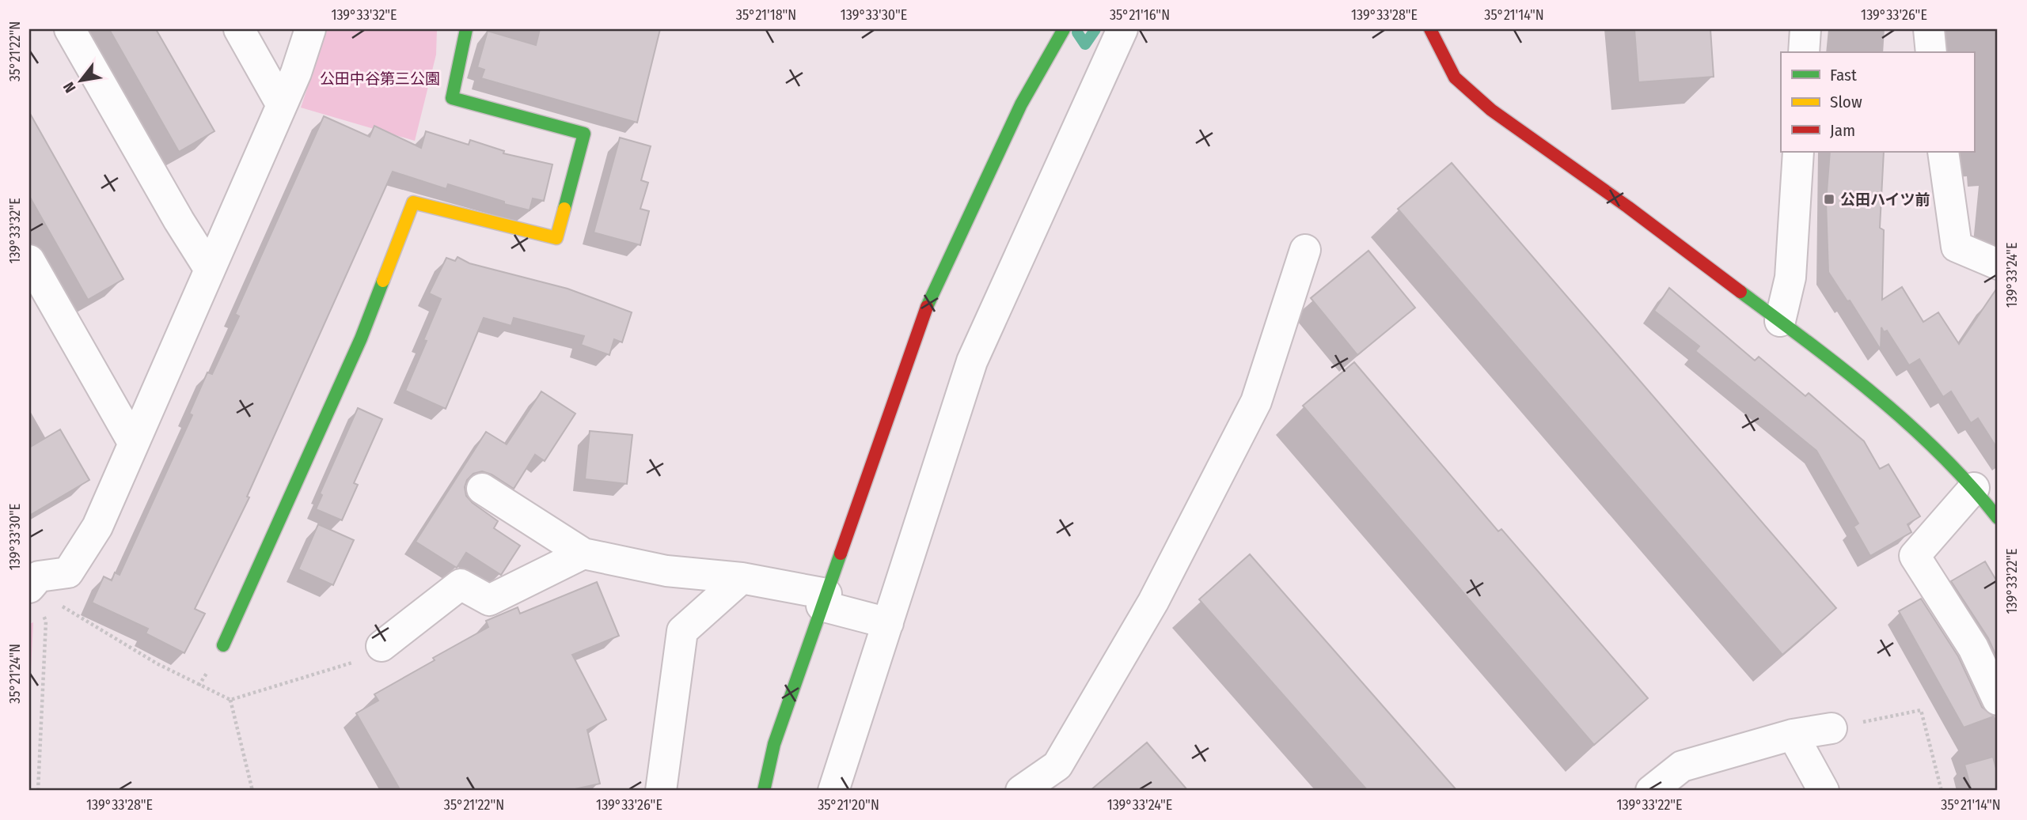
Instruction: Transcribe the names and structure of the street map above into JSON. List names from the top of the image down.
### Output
{
  "parks": ["公田中谷第三公園"],
  "places": {
    "transit": ["公田ハイツ前"]
  },
  "legend": ["Fast", "Slow", "Jam"],
  "north": "bottom left",
  "coordinates": [
    "139°33'32\"E",
    "35°21'18\"N",
    "139°33'30\"E",
    "35°21'16\"N",
    "139°33'28\"E",
    "35°21'14\"N",
    "139°33'26\"E",
    "35°21'22\"N",
    "139°33'24\"E",
    "139°33'22\"E",
    "35°21'24\"N",
    "35°21'20\"N"
  ]
}
